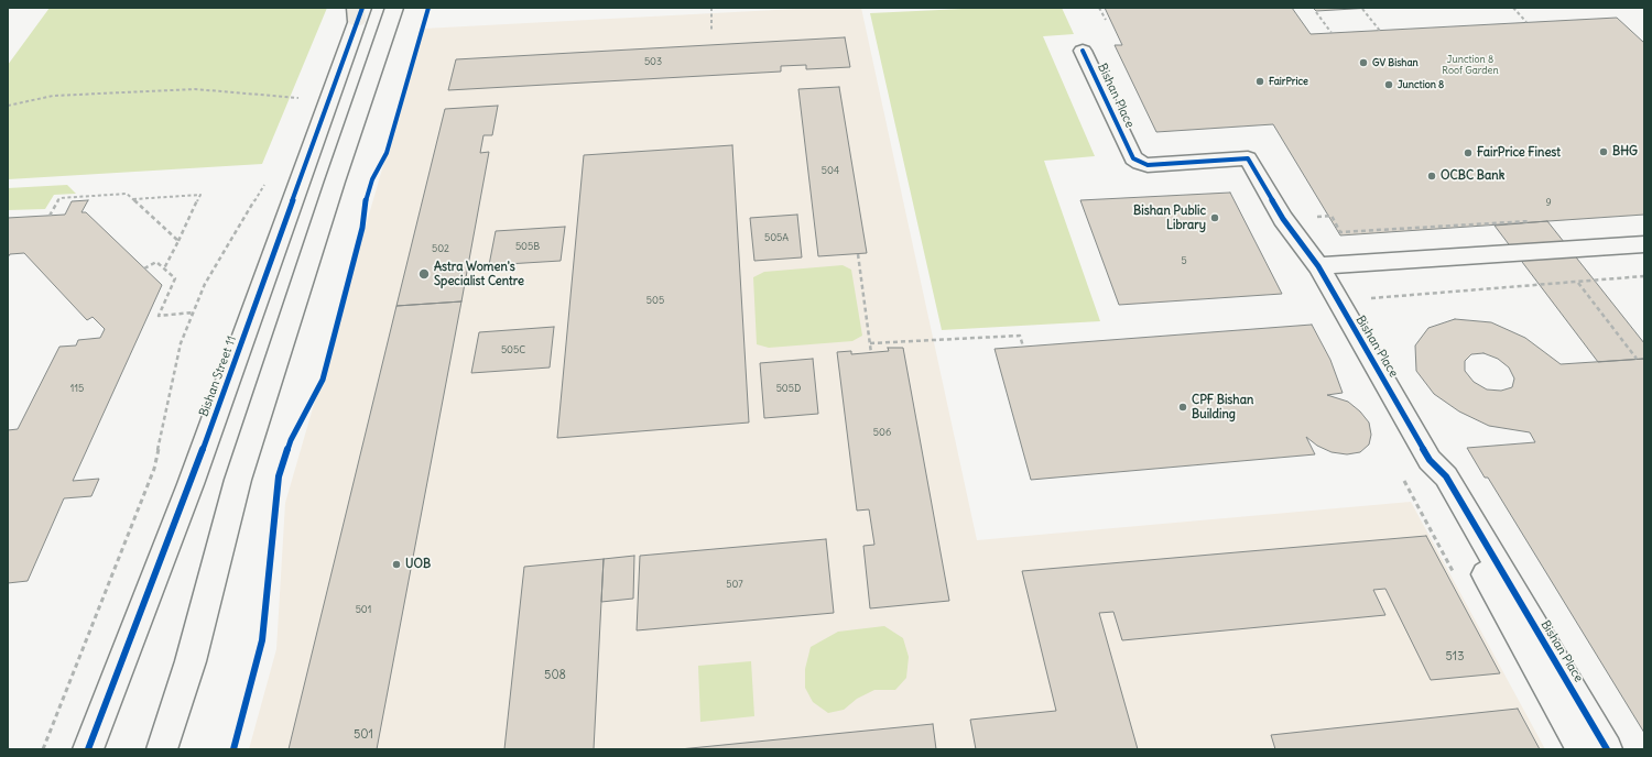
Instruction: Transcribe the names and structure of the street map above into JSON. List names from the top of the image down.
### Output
{
  "streets": {
    "street": ["Bishan Place", "Bishan Street 11"]
  },
  "parks": ["Junction 8 Roof Garden"],
  "places": [
    "GV Bishan",
    "FairPrice",
    "Junction 8",
    "BHG",
    "FairPrice Finest",
    "OCBC Bank",
    "Bishan Public Library",
    "Astra Women's Specialist Centre",
    "CPF Bishan Building",
    "UOB"
  ],
  "house_numbers": [
    "503",
    "504",
    "9",
    "505A",
    "505B",
    "502",
    "5",
    "505",
    "505C",
    "115",
    "505D",
    "506",
    "507",
    "501",
    "513",
    "508",
    "501"
  ]
}
